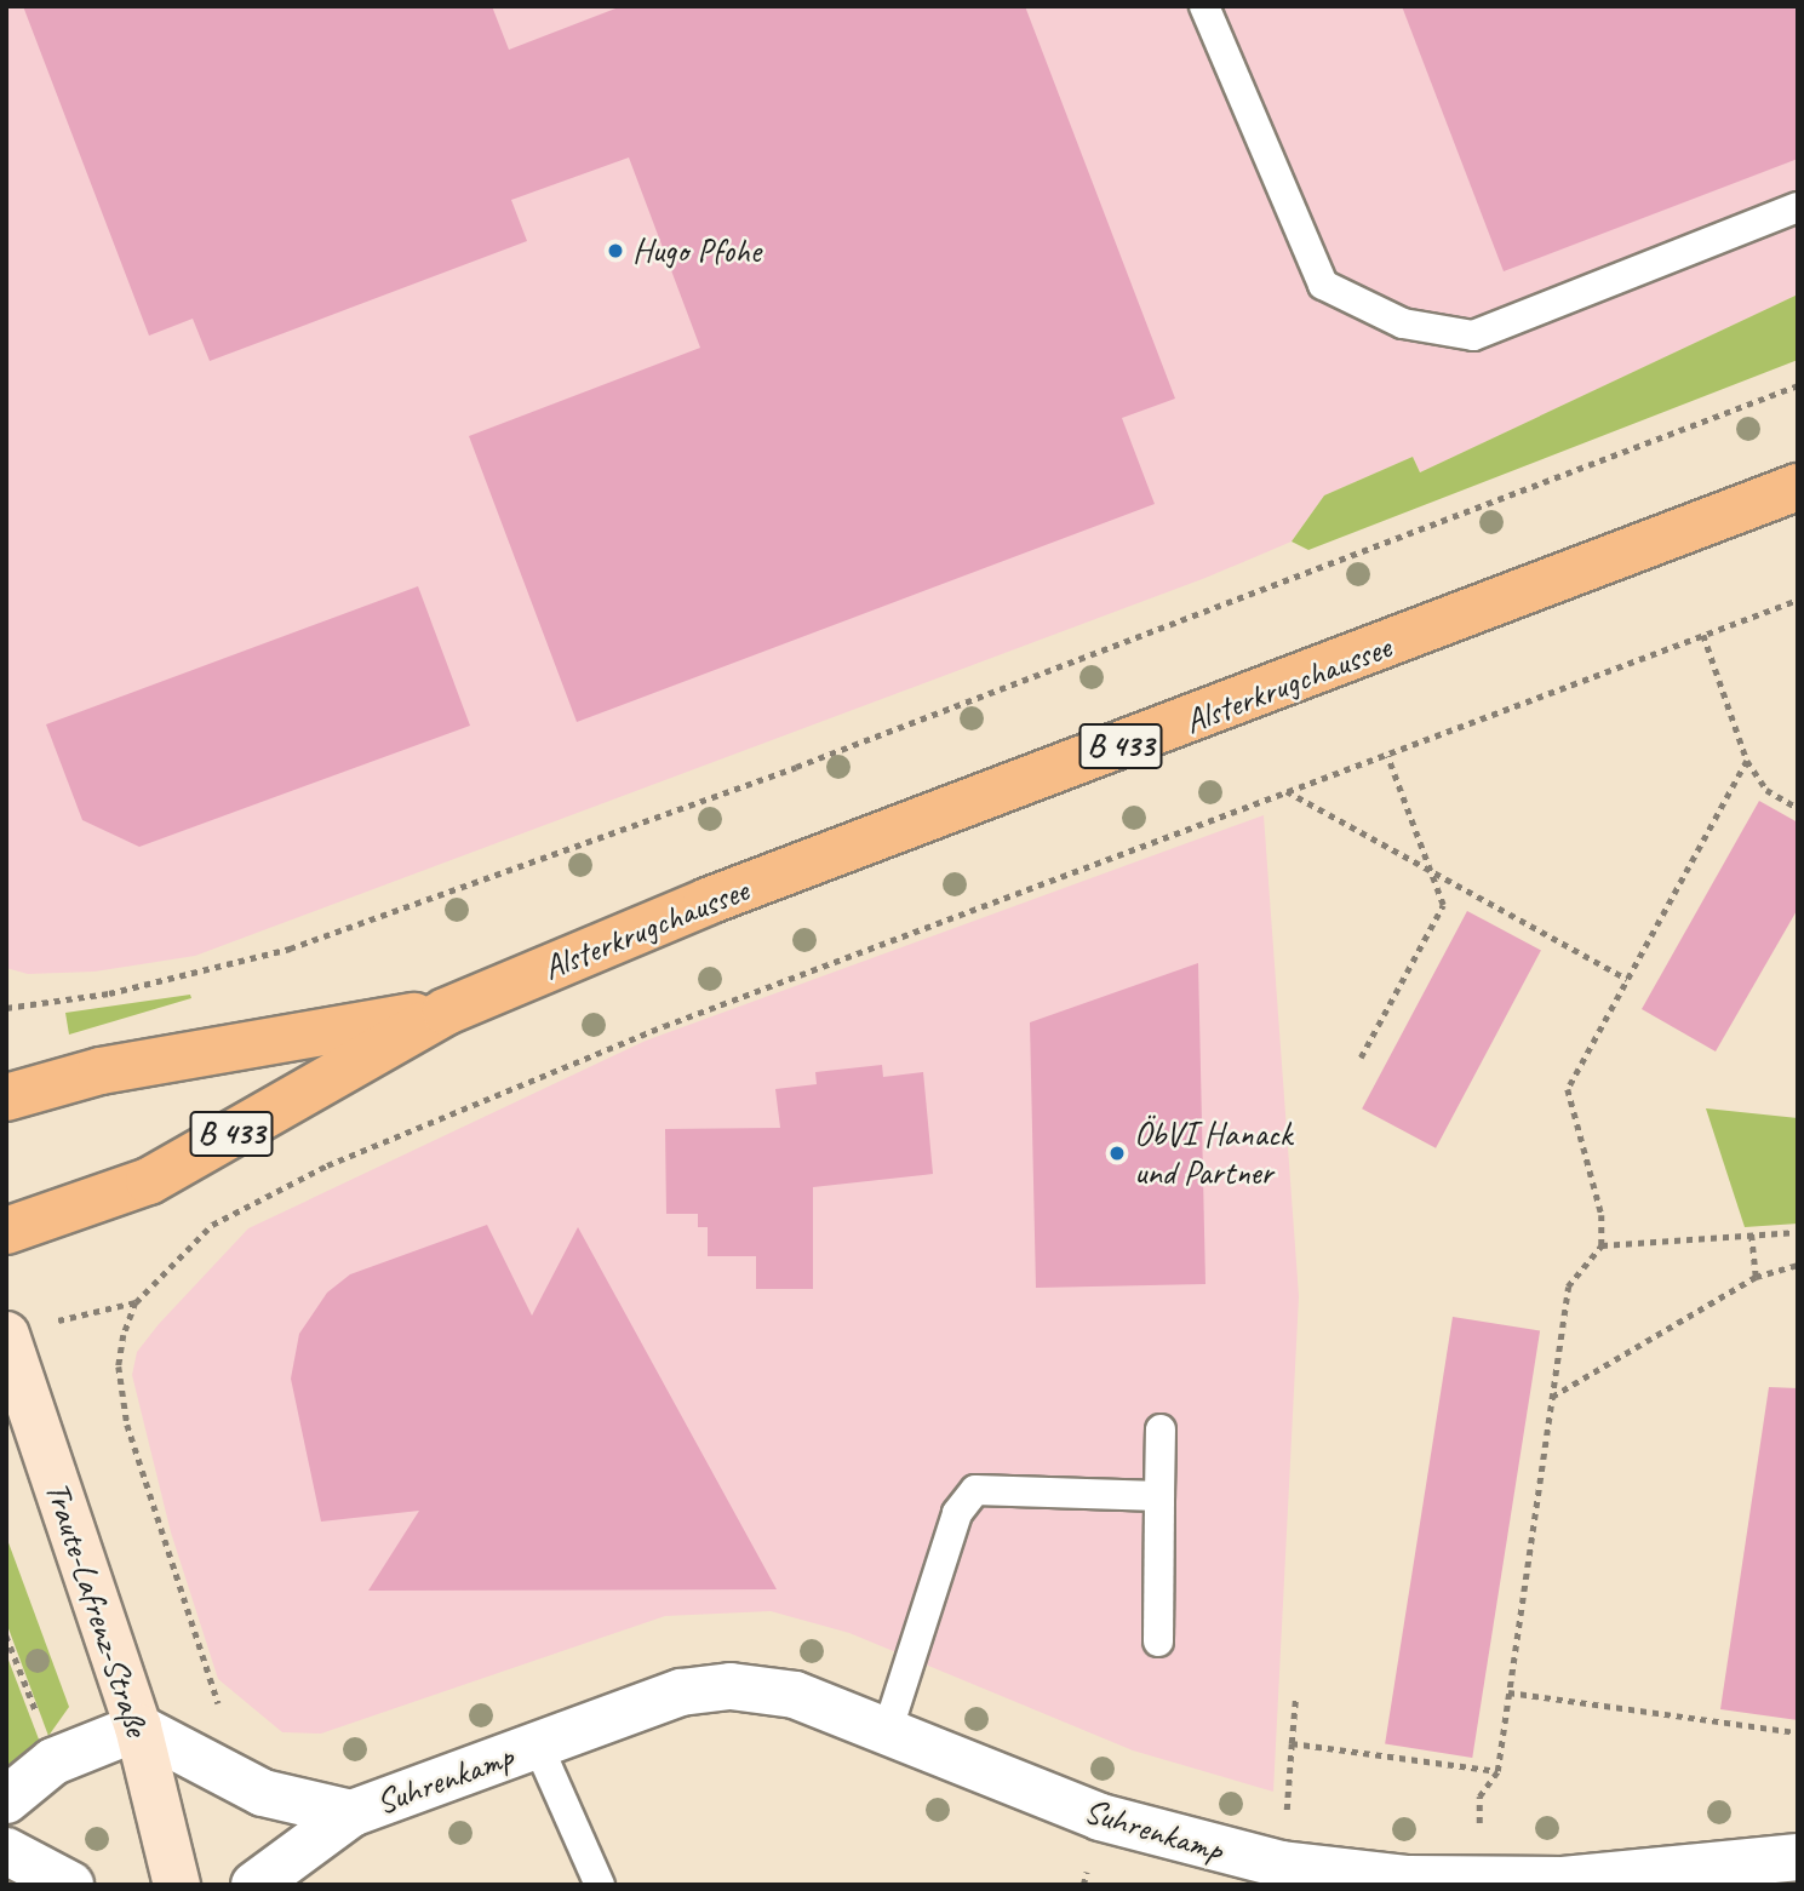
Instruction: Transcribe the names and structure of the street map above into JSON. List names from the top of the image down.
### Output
{
  "streets": {
    "main road": ["Alsterkrugchaussee", "B 433", "Traute-Lafrenz-Straße"],
    "street": ["Suhrenkamp"]
  },
  "crossings": [
    ["Traute-Lafrenz-Straße", "Suhrenkamp"]
  ],
  "places": ["Hugo Pfohe", "ÖbVI Hanack und Partner"]
}
